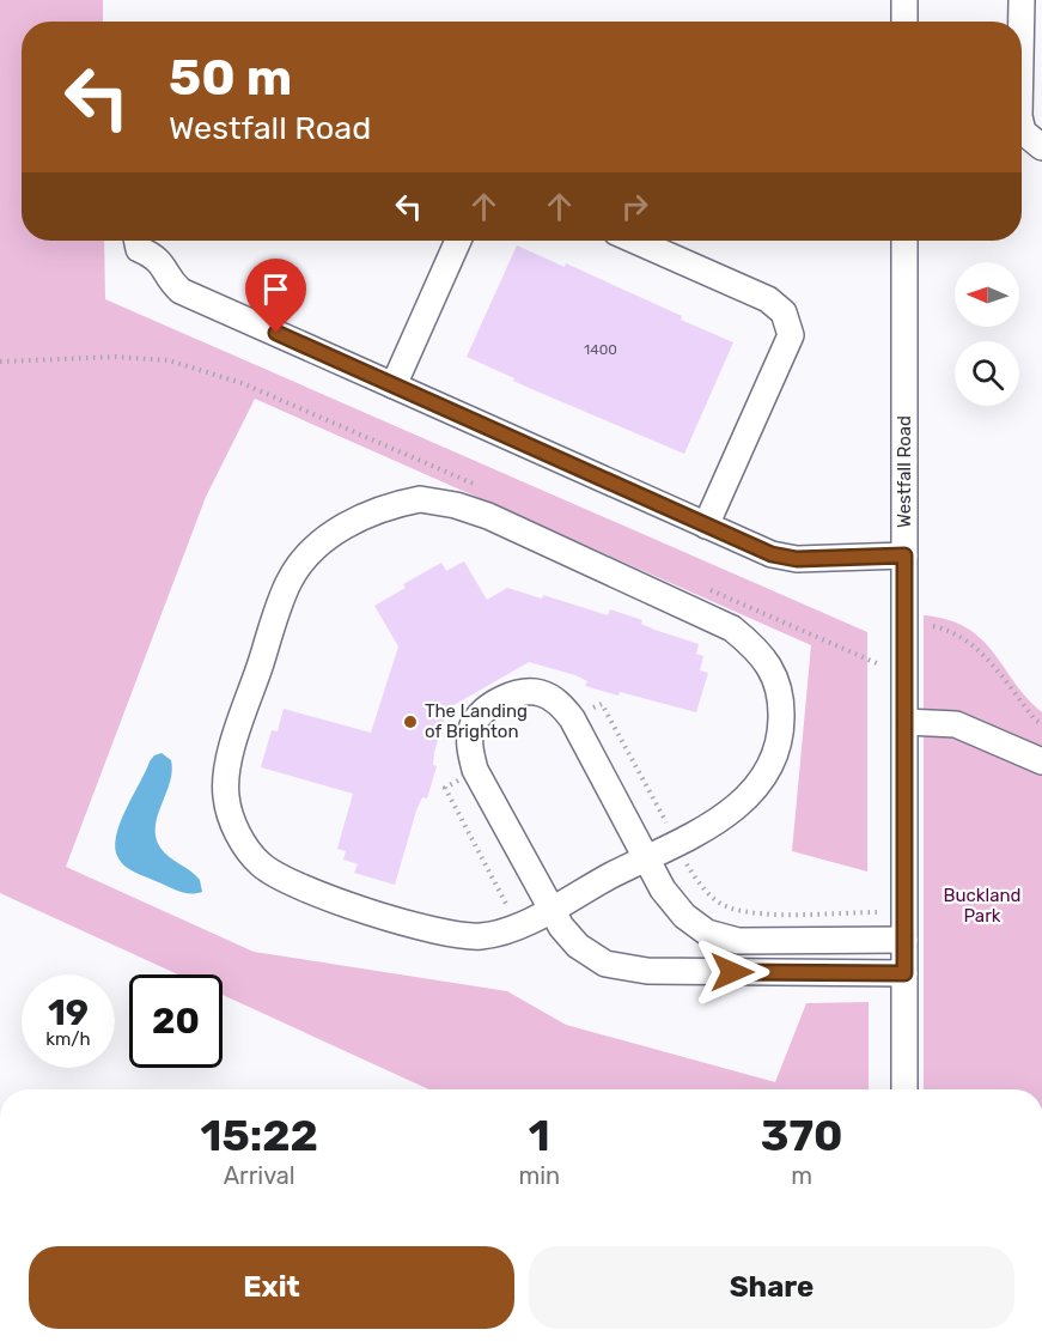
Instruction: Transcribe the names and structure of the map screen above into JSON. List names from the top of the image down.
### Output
{
  "streets": {
    "street": ["Westfall Road"]
  },
  "parks": ["Buckland Park"],
  "places": ["The Landing of Brighton"],
  "house_numbers": ["1400"],
  "north": "left",
  "page": {
    "turn": ["50 m", "Westfall Road"],
    "speed": "19 km/h",
    "limit": "20",
    "eta": [
      "15:22",
      "Arrival",
      "1",
      "min",
      "370",
      "m"
    ],
    "buttons": ["Exit", "Share"]
  }
}
